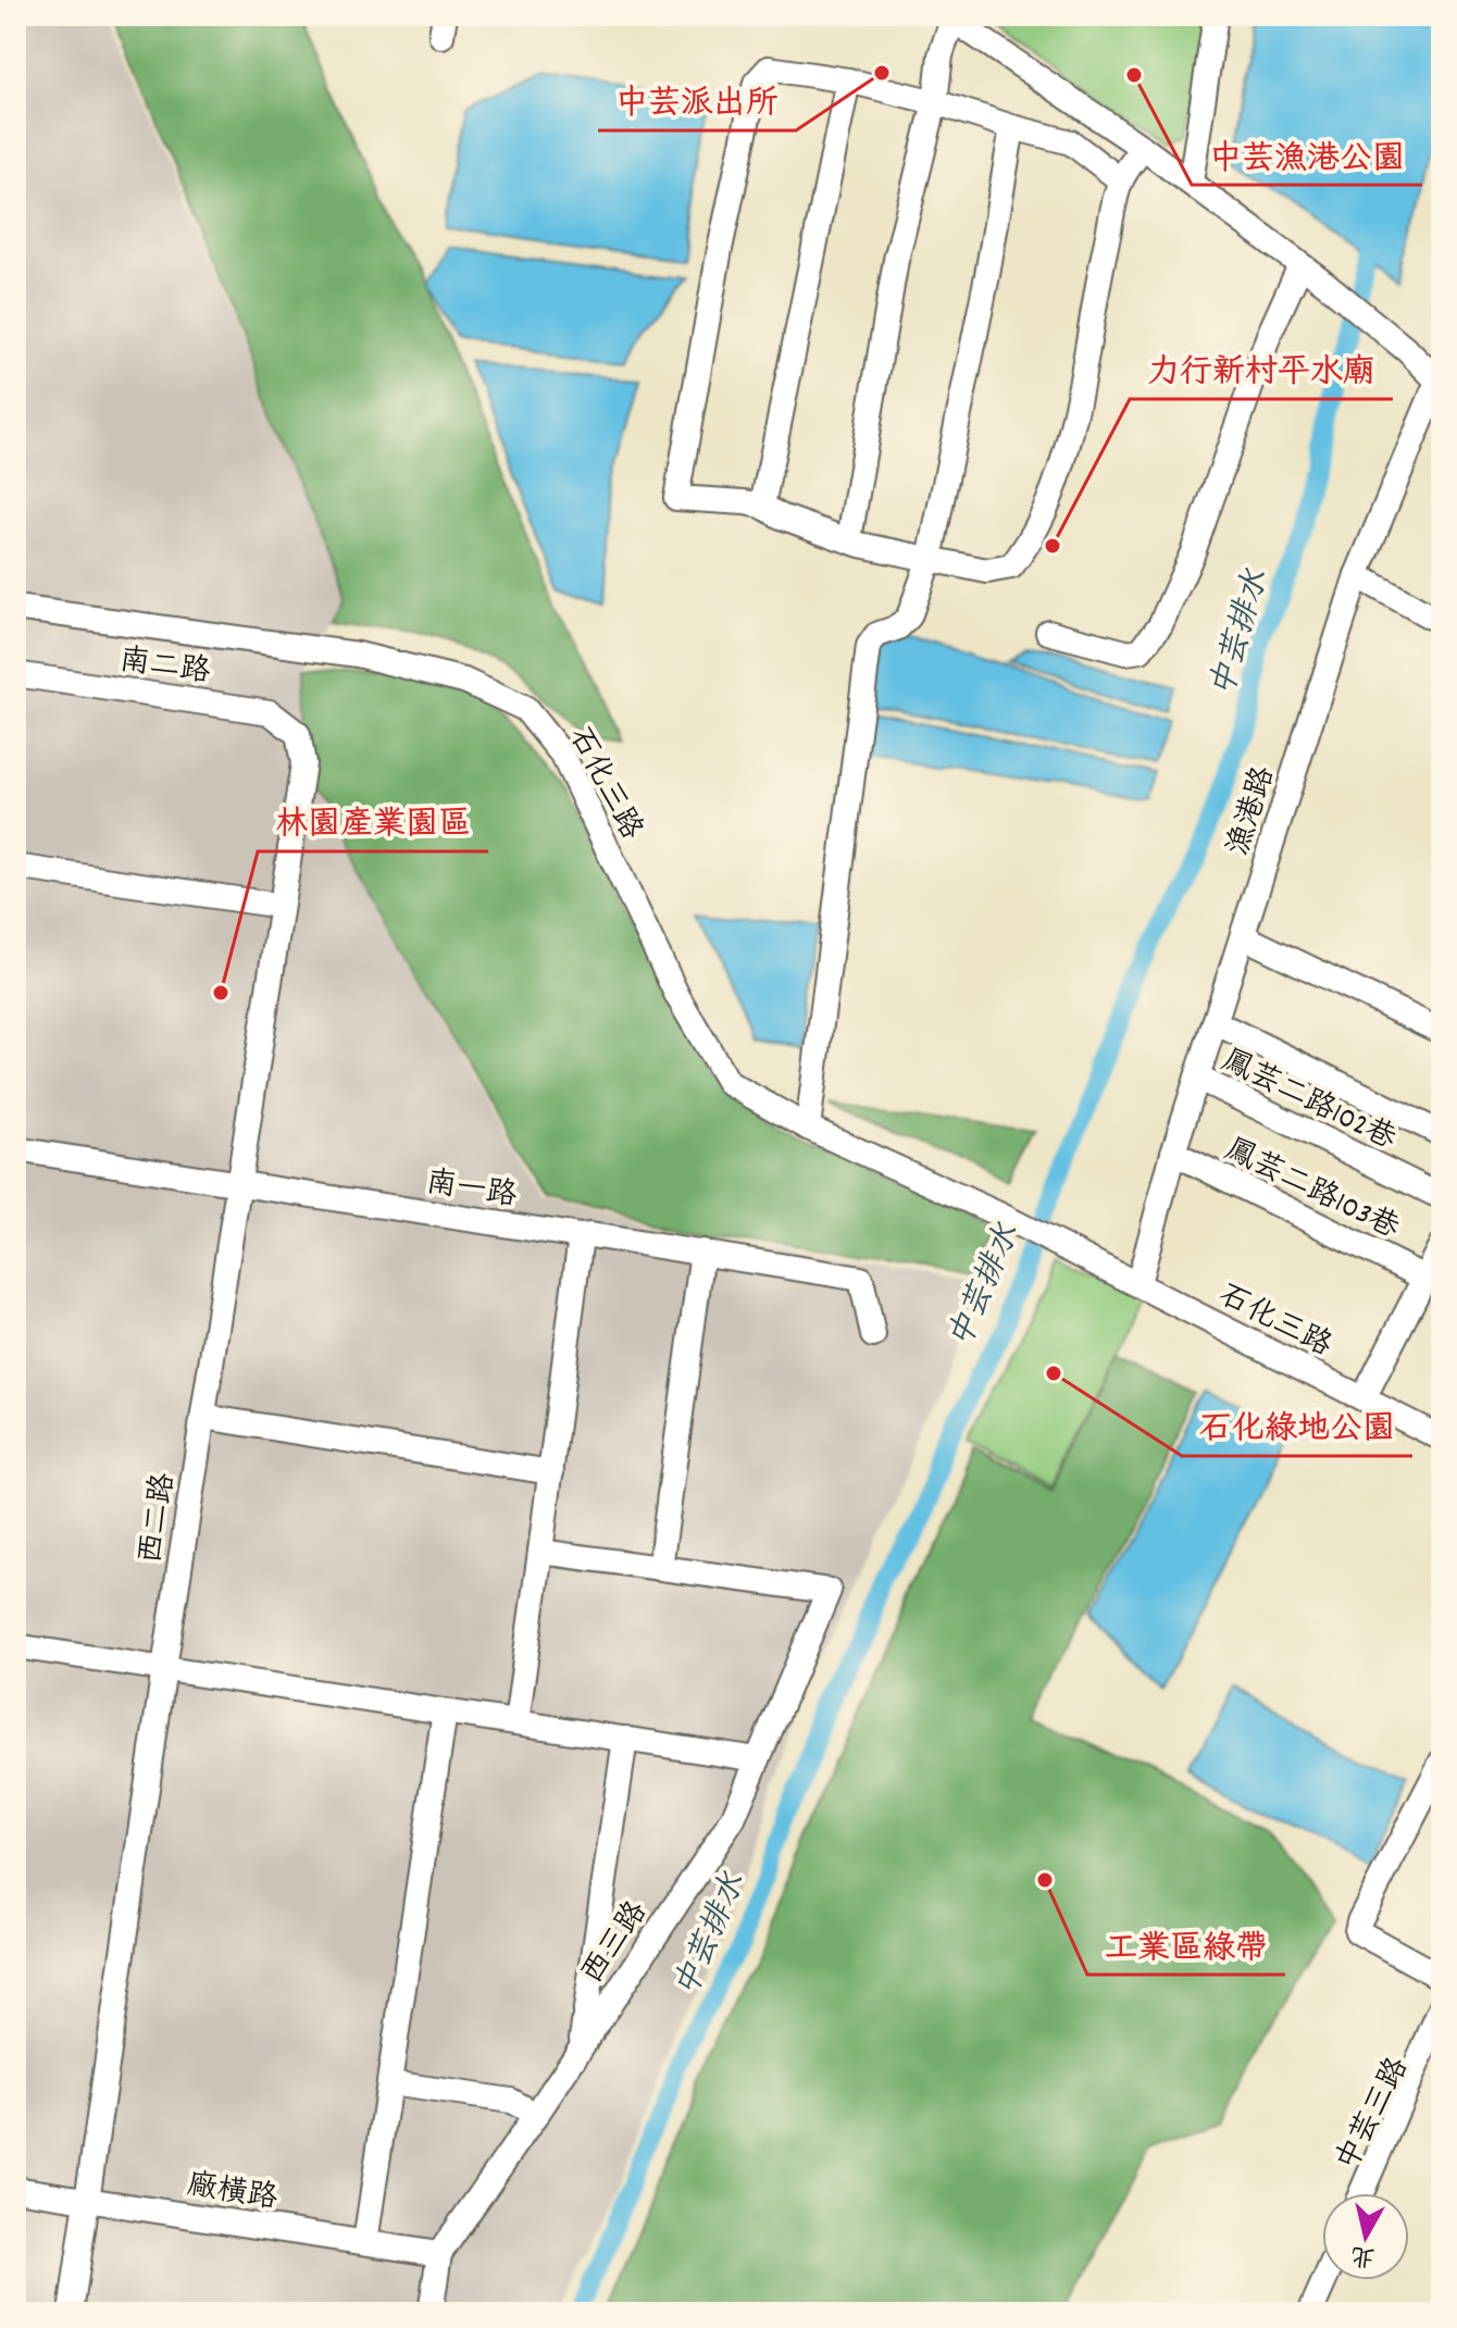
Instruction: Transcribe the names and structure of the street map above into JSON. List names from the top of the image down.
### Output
{
  "streets": {
    "street": [
      "南二路",
      "石化三路",
      "漁港路",
      "鳳芸二路102巷",
      "南一路",
      "鳳芸二路103巷",
      "西二路",
      "西三路",
      "中芸三路",
      "廠橫路"
    ]
  },
  "crossings": [
    ["南二路", "西二路"],
    ["石化三路", "漁港路"],
    ["漁港路", "鳳芸二路102巷"],
    ["漁港路", "鳳芸二路103巷"],
    ["南一路", "西二路"],
    ["西二路", "廠橫路"],
    ["西三路", "廠橫路"]
  ],
  "water": ["中芸排水"],
  "places": [
    "中芸派出所",
    "中芸漁港公園",
    "力行新村平水廟",
    "林園產業園區",
    "石化綠地公園",
    "工業區綠帶"
  ],
  "north": "bottom"
}
